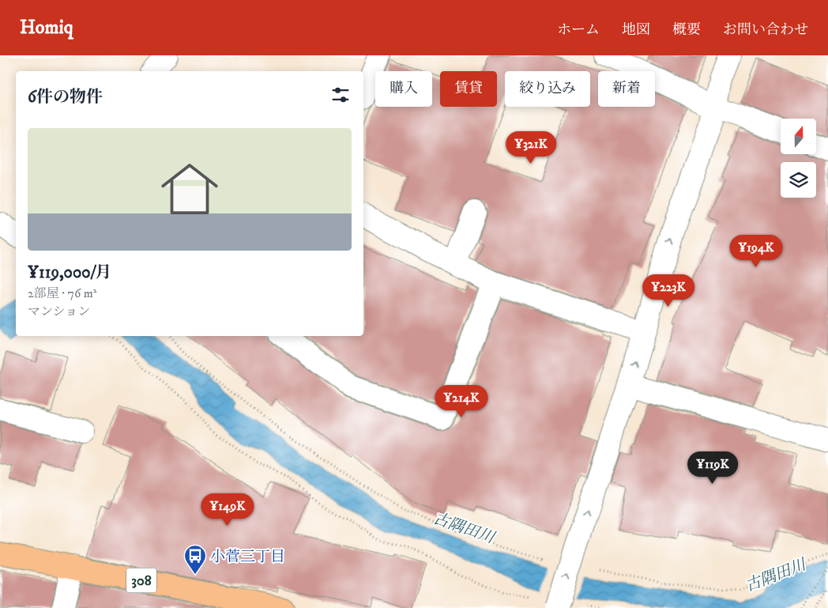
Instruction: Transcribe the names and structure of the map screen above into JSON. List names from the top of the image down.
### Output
{
  "streets": {
    "main road": ["308"]
  },
  "water": ["古隅田川"],
  "places": {
    "bus stop": ["小菅三丁目"]
  },
  "north": "top",
  "page": {
    "header": "Homiq",
    "nav": [
      "ホーム",
      "地図",
      "概要",
      "お問い合わせ"
    ],
    "chip": [
      "購入",
      "賃貸",
      "絞り込み",
      "新着"
    ],
    "heading": "6件の物件",
    "list": [
      {
        "name": "¥119,000/月",
        "note": "2部屋 · 76 m² · マンション"
      }
    ],
    "price": [
      "¥321K",
      "¥194K",
      "¥223K",
      "¥214K",
      "¥119K",
      "¥149K"
    ]
  }
}
